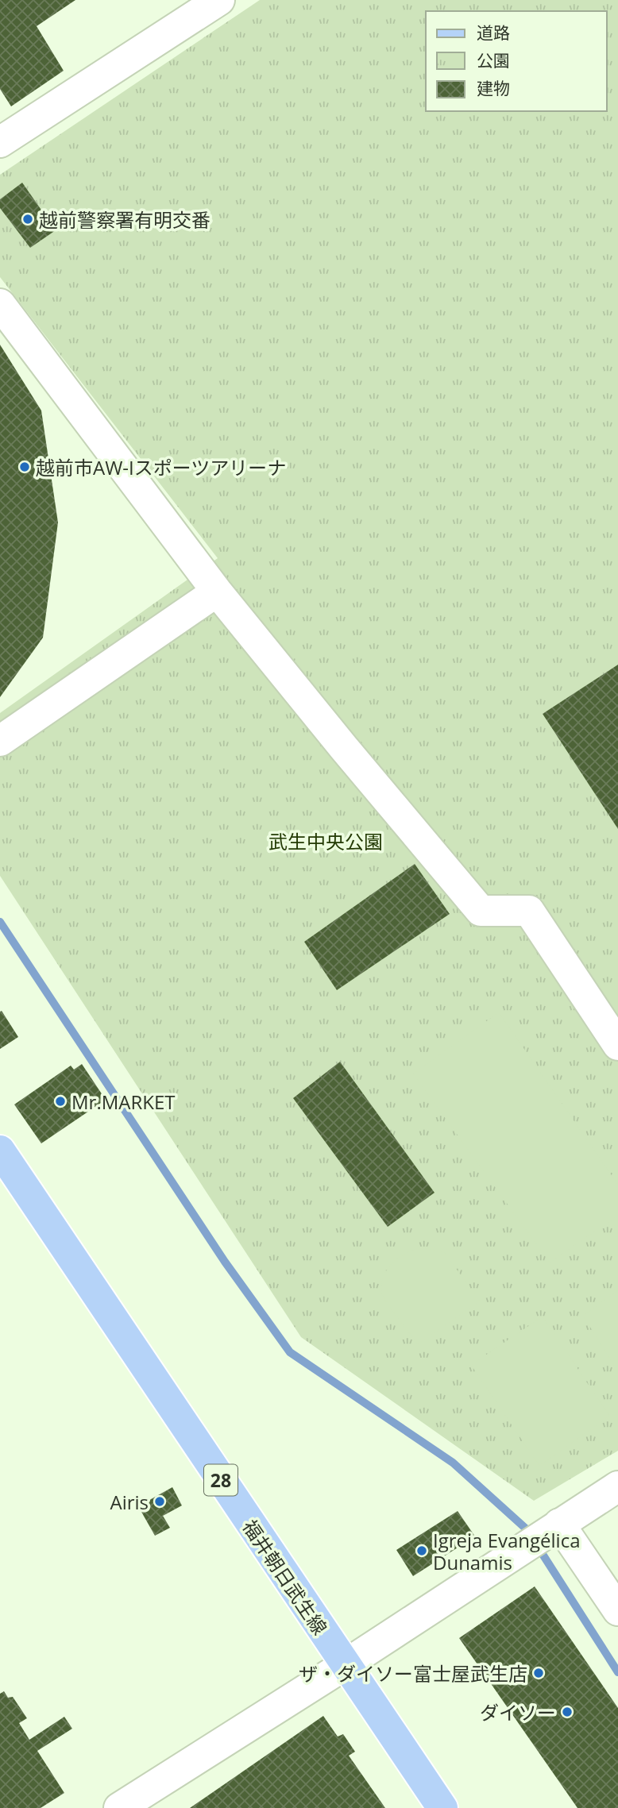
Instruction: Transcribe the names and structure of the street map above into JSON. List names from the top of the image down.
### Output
{
  "streets": {
    "main road": ["28", "福井朝日武生線"]
  },
  "parks": ["武生中央公園"],
  "places": [
    "越前警察署有明交番",
    "越前市AW-Iスポーツアリーナ",
    "Mr.MARKET",
    "Airis",
    "Igreja Evangélica Dunamis",
    "ザ・ダイソー富士屋武生店",
    "ダイソー"
  ],
  "legend": ["道路", "公園", "建物"]
}
